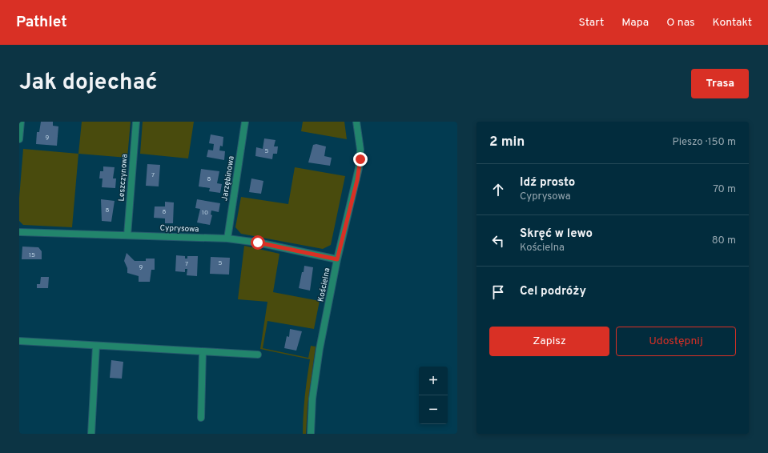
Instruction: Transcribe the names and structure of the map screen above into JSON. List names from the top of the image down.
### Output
{
  "streets": {
    "street": [
      "Leszczynowa",
      "Jarzębinowa",
      "Cyprysowa",
      "Kościelna"
    ]
  },
  "crossings": [
    ["Leszczynowa", "Cyprysowa"],
    ["Jarzębinowa", "Cyprysowa"],
    ["Cyprysowa", "Kościelna"]
  ],
  "house_numbers": [
    "9",
    "5",
    "7",
    "8",
    "8",
    "8",
    "10",
    "15",
    "5",
    "7",
    "9"
  ],
  "page": {
    "header": "Pathlet",
    "nav": [
      "Start",
      "Mapa",
      "O nas",
      "Kontakt"
    ],
    "title": "Jak dojechać",
    "buttons": [
      "Trasa",
      ["Zapisz", "Udostępnij"]
    ],
    "heading": ["2 min", "Pieszo · 150 m"],
    "list": [
      ["Idź prosto", "Cyprysowa", "70 m"],
      ["Skręć w lewo", "Kościelna", "80 m"],
      "Cel podróży"
    ],
    "map_buttons": ["+", "−"]
  }
}
